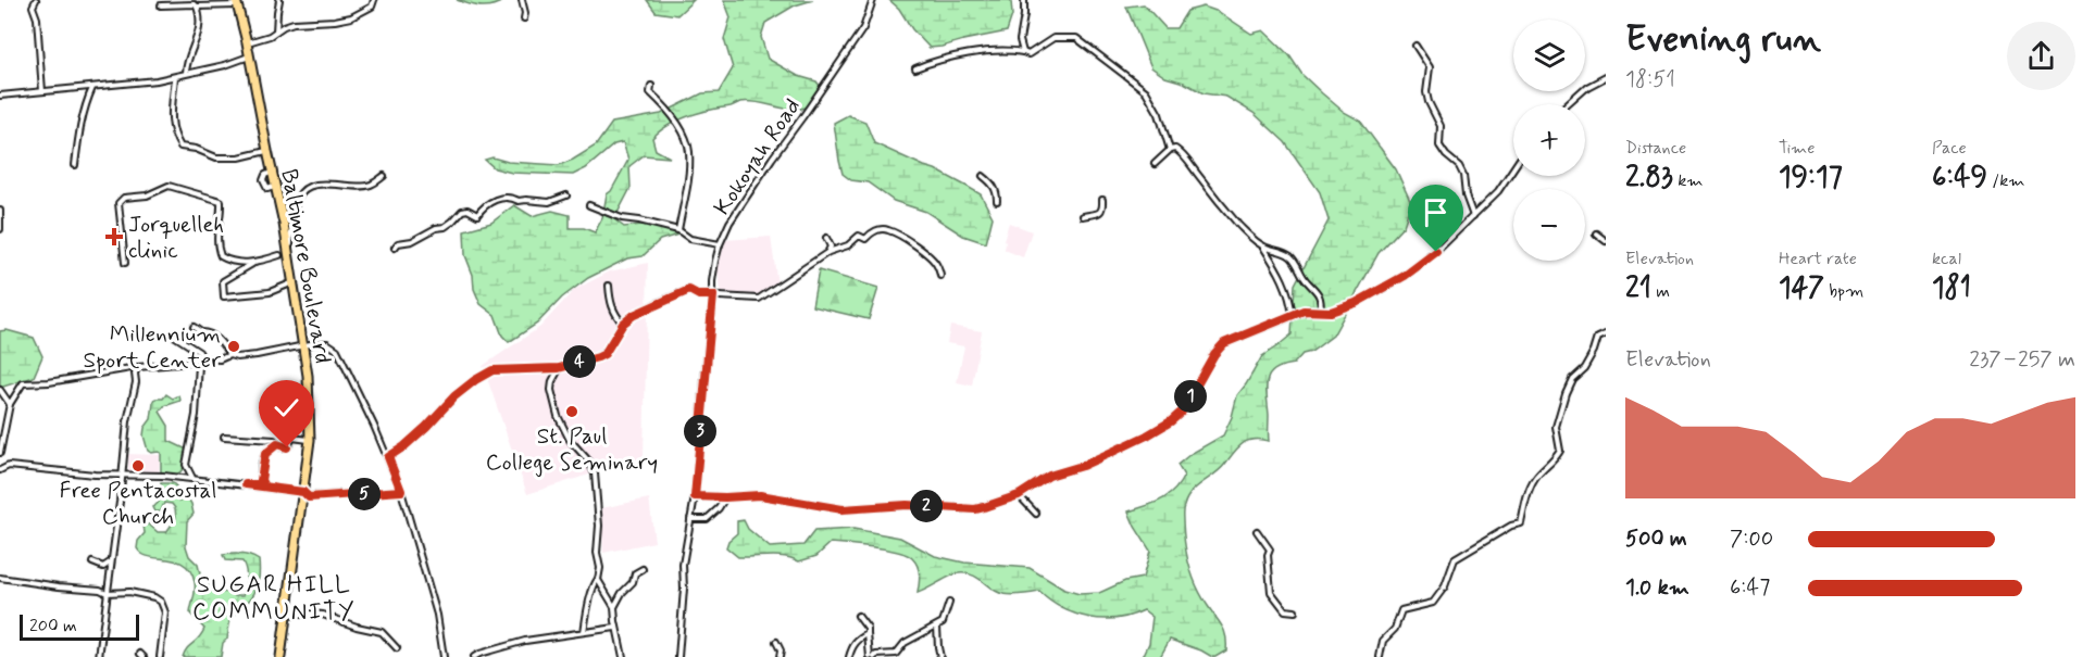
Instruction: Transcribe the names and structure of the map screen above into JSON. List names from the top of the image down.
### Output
{
  "streets": {
    "highway": ["Baltimore Boulevard"],
    "street": ["Kokoyah Road"]
  },
  "districts": ["SUGAR HILL COMMUNITY"],
  "places": {
    "health": ["Jorquelleh clinic"],
    "other": ["Millennium Sport Center", "St. Paul College Seminary", "Free Pentacostal Church"]
  },
  "scale_bar": "200 m",
  "page": {
    "heading": ["Evening run", "18:51"],
    "map_buttons": ["+", "−"],
    "stats": [
      ["Distance", "2.83 km"],
      ["Time", "19:17"],
      ["Pace", "6:49 /km"],
      ["Elevation", "21 m"],
      ["Heart rate", "147 bpm"],
      ["kcal", "181"]
    ],
    "chart": ["Elevation", "237–257 m"],
    "pins": [
      "4",
      "1",
      "3",
      "5",
      "2"
    ],
    "list": [
      {
        "name": "500 m",
        "note": "7:00"
      },
      {
        "name": "1.0 km",
        "note": "6:47"
      }
    ],
    "scale": "200 m"
  }
}
